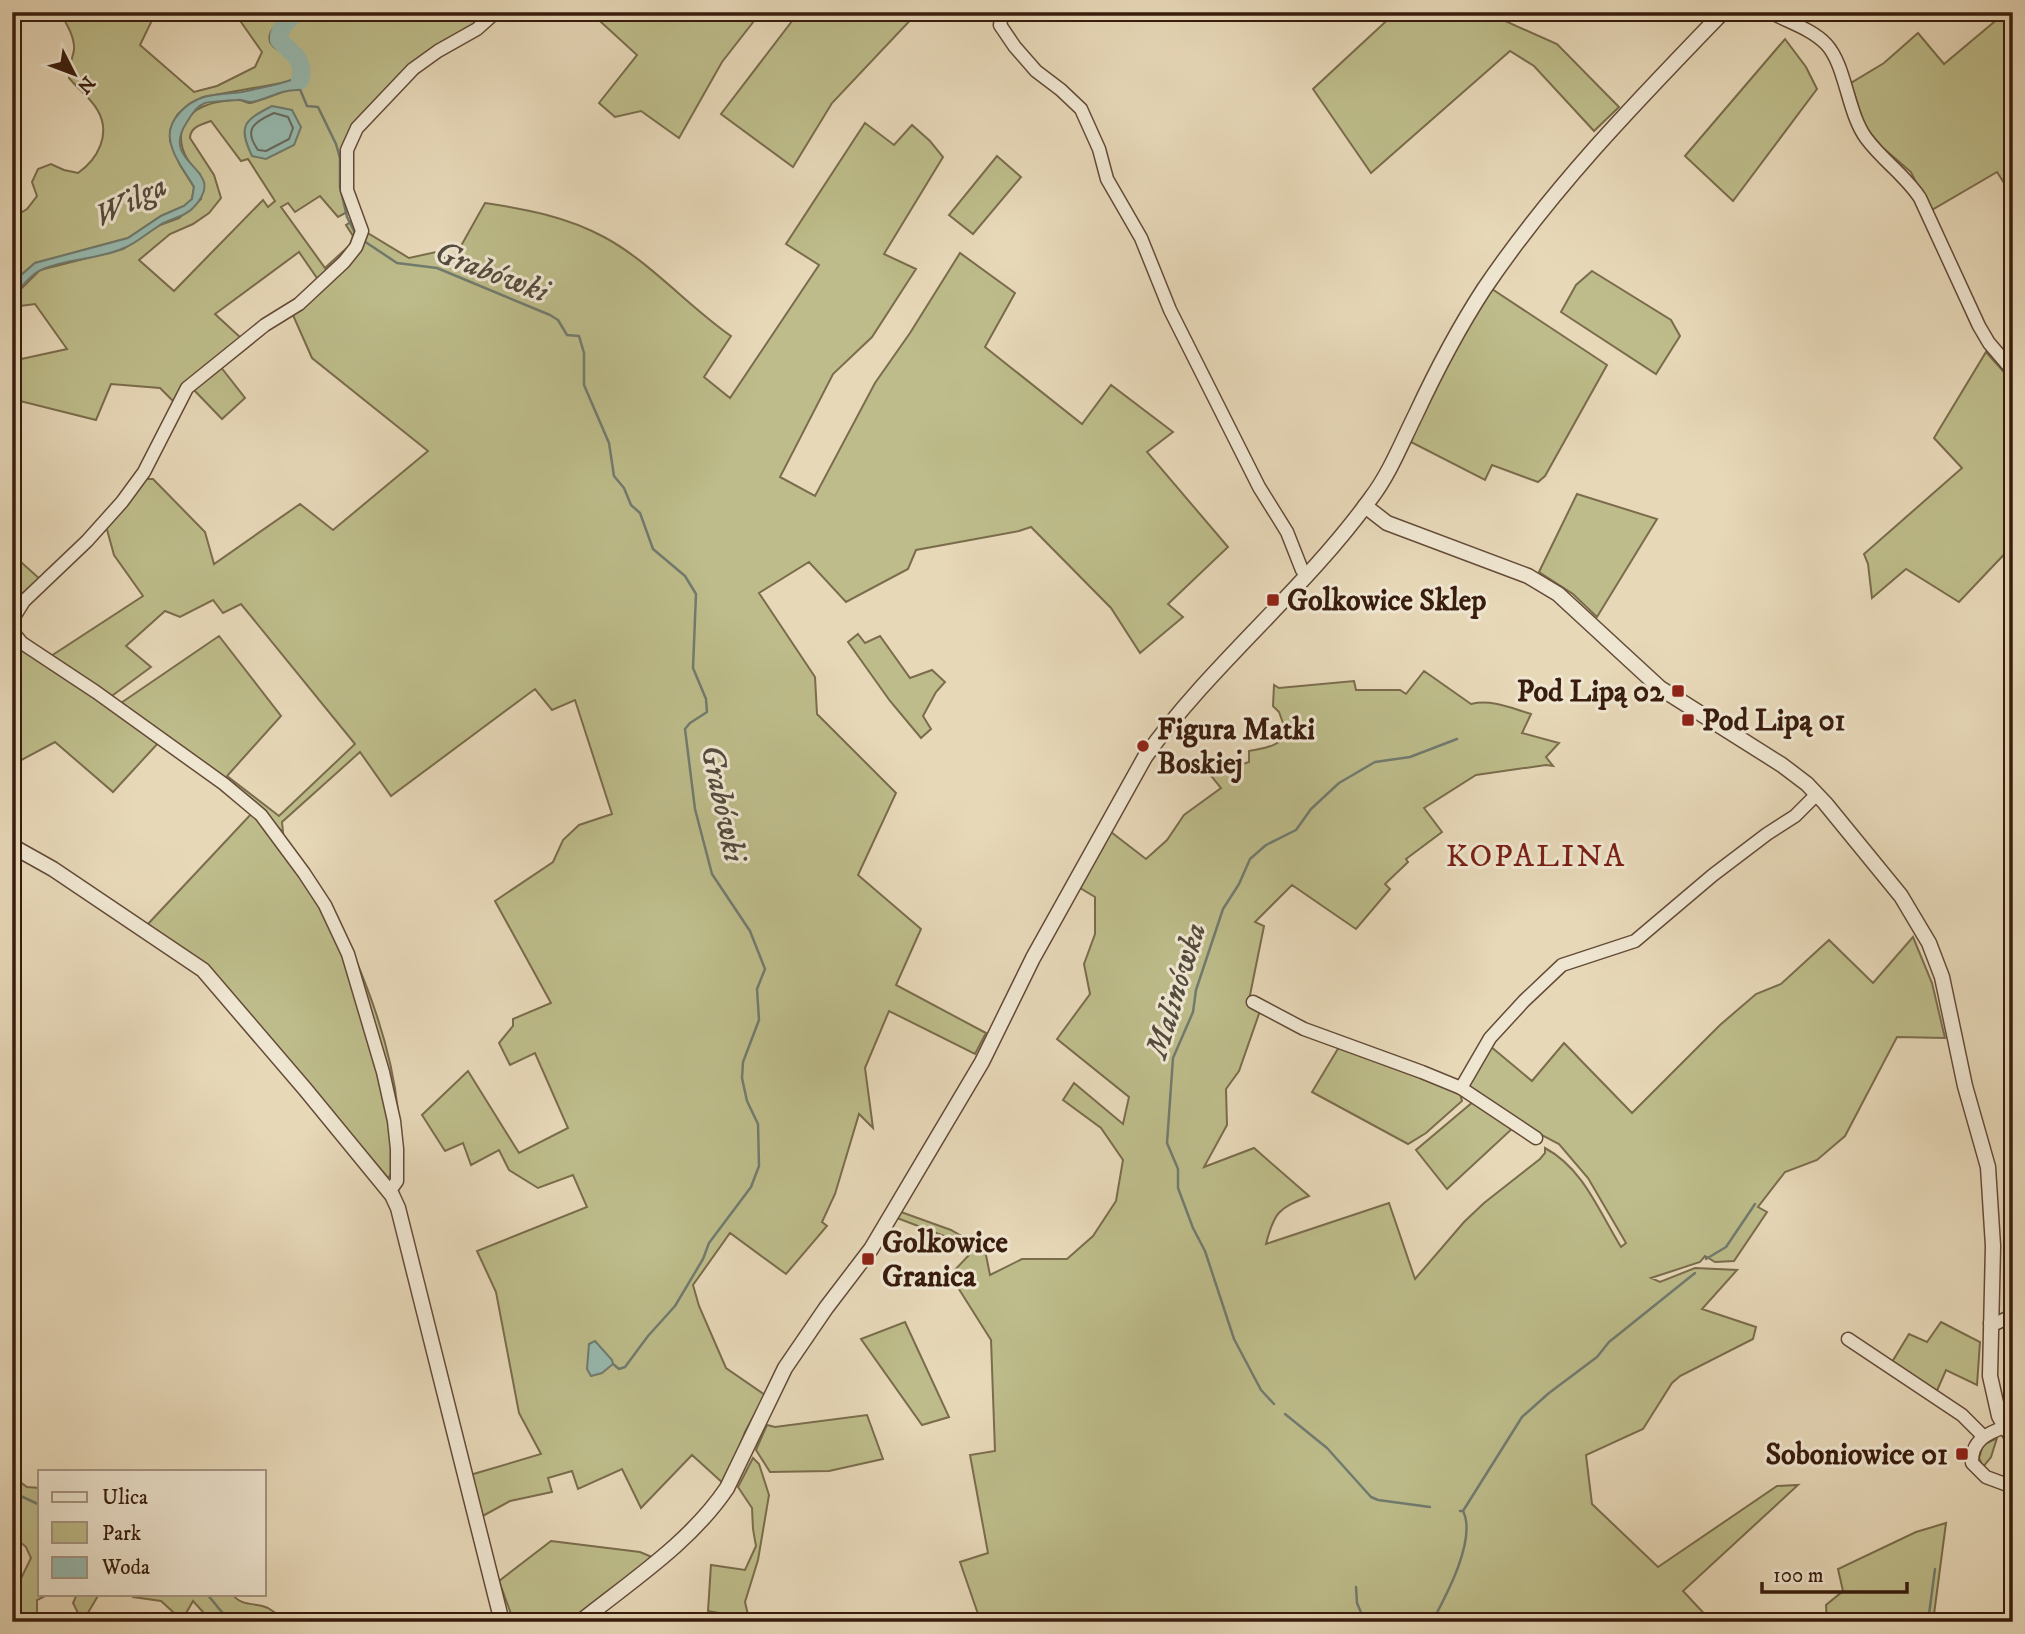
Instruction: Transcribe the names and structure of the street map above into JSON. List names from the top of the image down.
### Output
{
  "districts": ["KOPALINA"],
  "water": ["Wilga", "Grabówki", "Malinówka"],
  "places": {
    "transit": [
      "Golkowice Sklep",
      "Pod Lipą 02",
      "Pod Lipą 01",
      "Golkowice Granica",
      "Soboniowice 01"
    ],
    "other": ["Figura Matki Boskiej"]
  },
  "legend": ["Ulica", "Park", "Woda"],
  "scale_bar": "100 m",
  "north": "bottom right"
}
